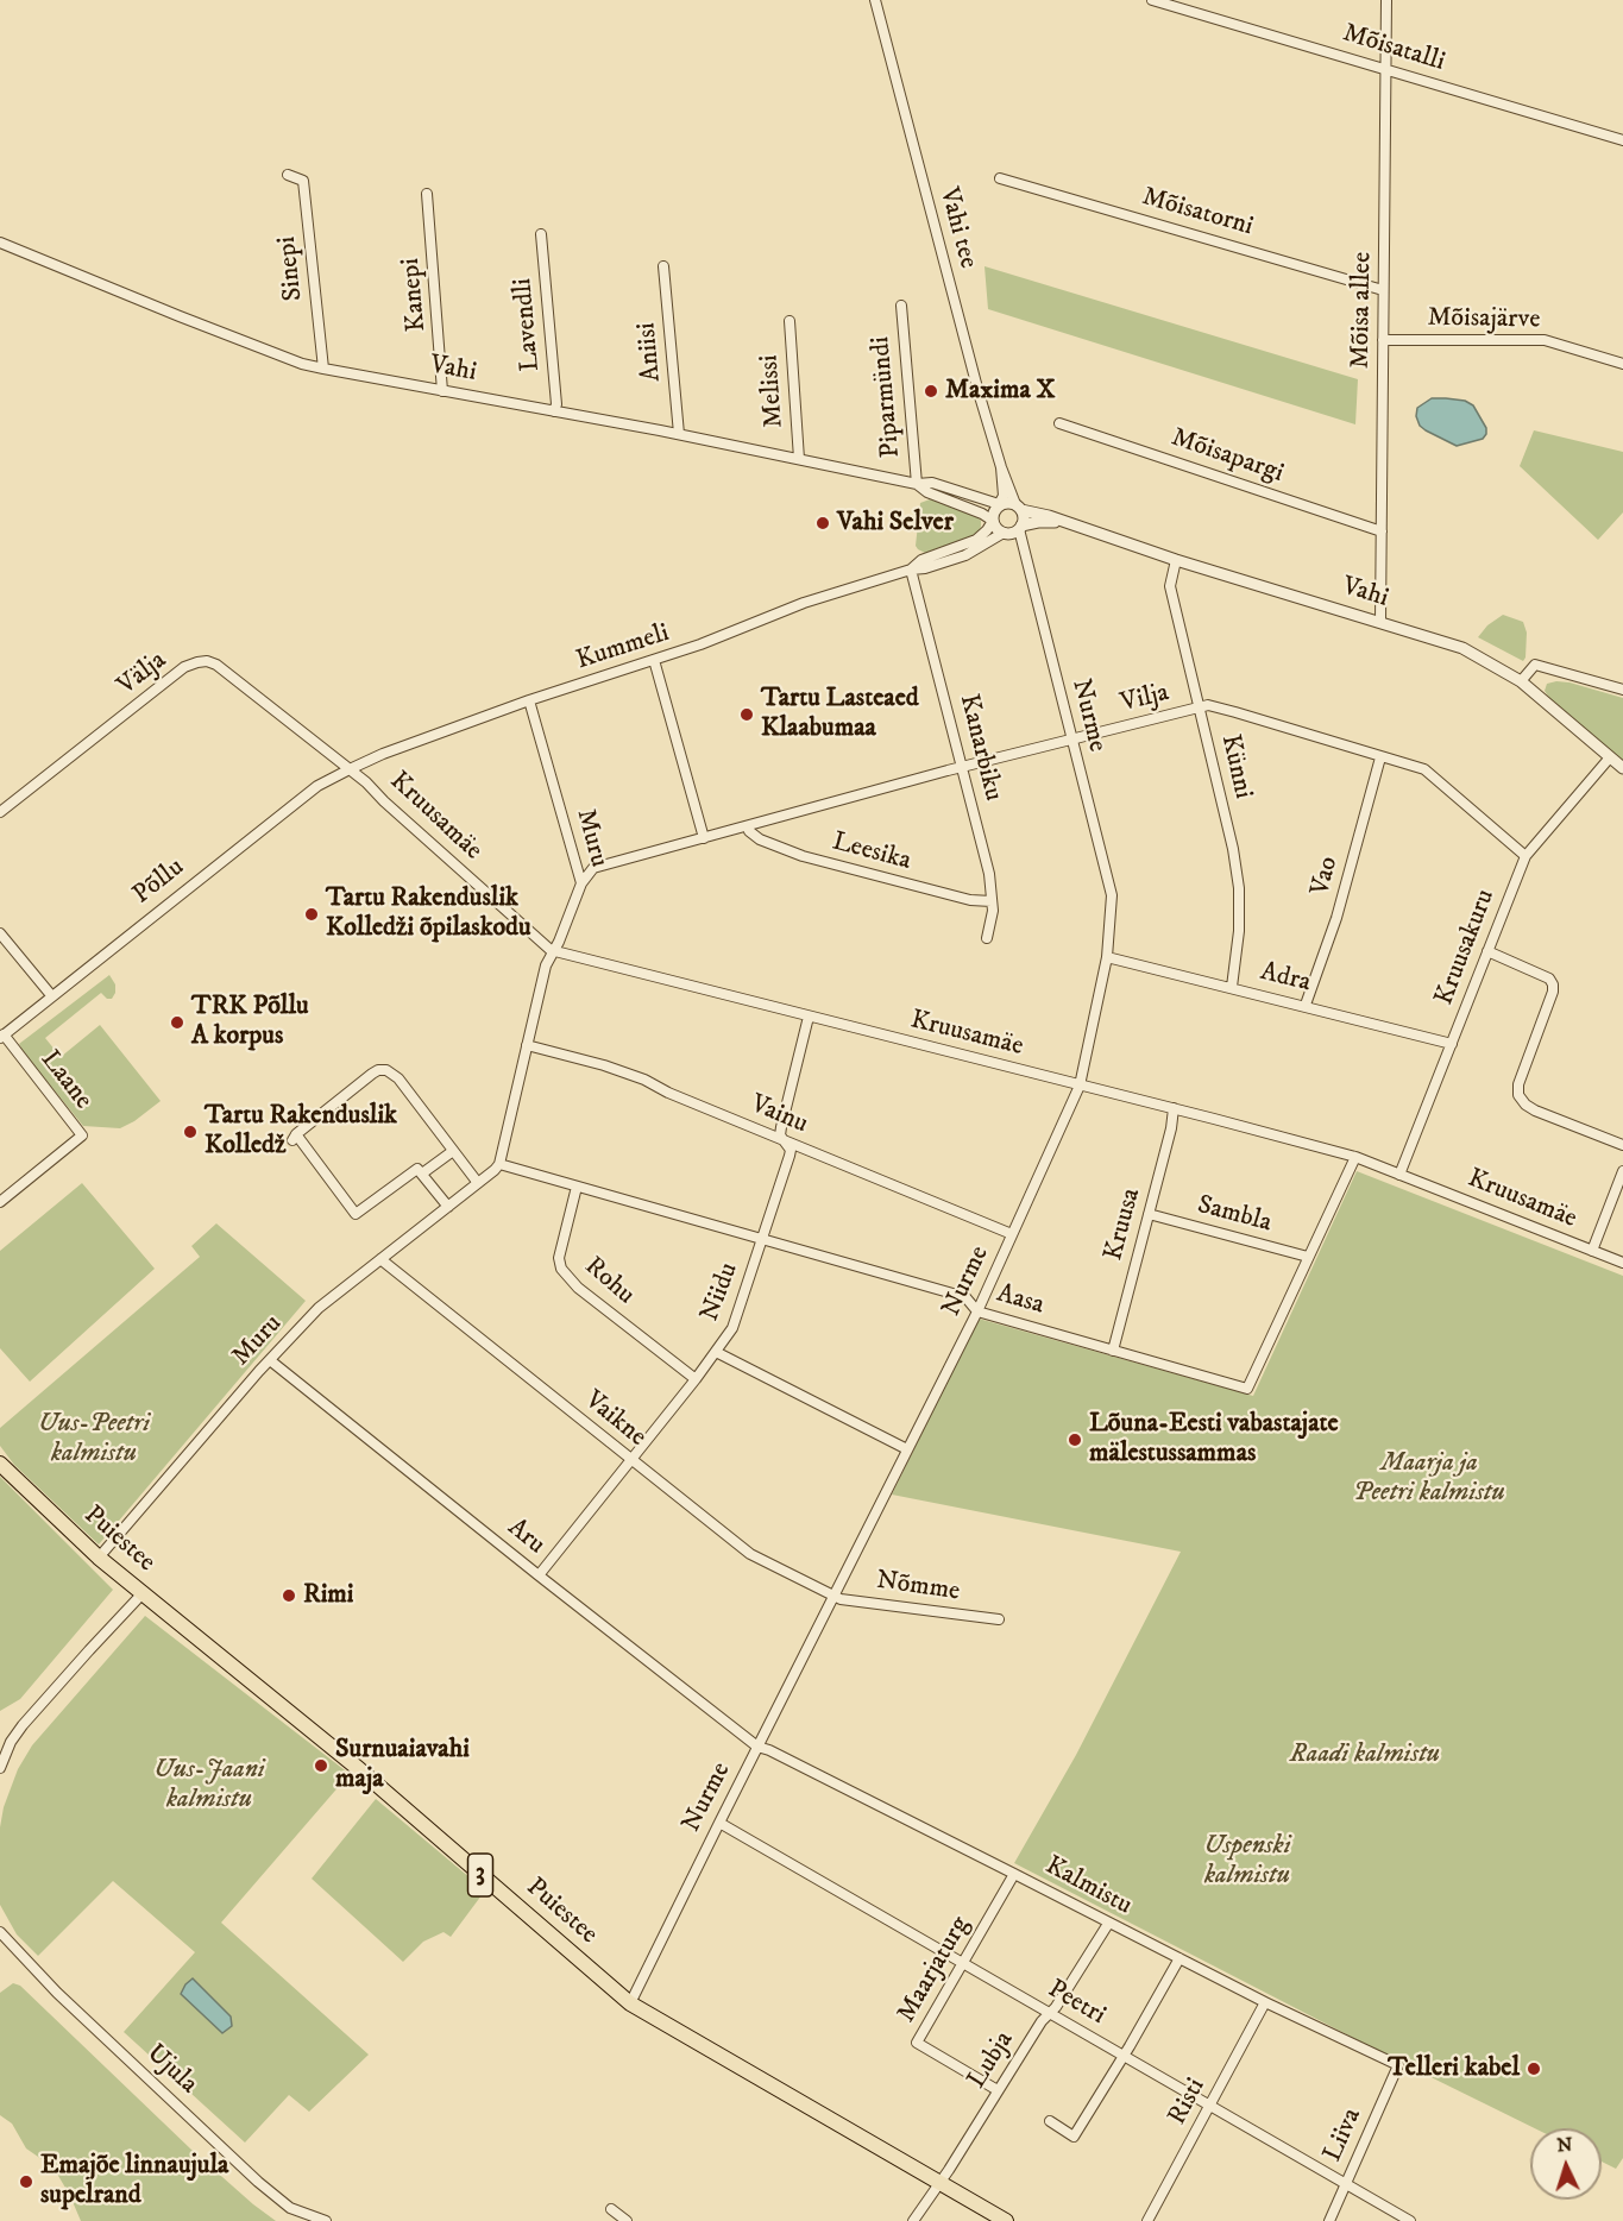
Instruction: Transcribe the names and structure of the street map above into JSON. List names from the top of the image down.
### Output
{
  "streets": {
    "highway": ["Puiestee", "3"],
    "street": [
      "Mõisatalli",
      "Mõisatorni",
      "Vahi tee",
      "Sinepi",
      "Kanepi",
      "Mõisa allee",
      "Mõisajärve",
      "Lavendli",
      "Aniisi",
      "Vahi",
      "Melissi",
      "Piparmündi",
      "Mõisapargi",
      "Kummeli",
      "Välja",
      "Vilja",
      "Nurme",
      "Kanarbiku",
      "Künni",
      "Kruusamäe",
      "Muru",
      "Leesika",
      "Vao",
      "Põllu",
      "Kruusakuru",
      "Adra",
      "Laane",
      "Vainu",
      "Sambla",
      "Kruusa",
      "Rohu",
      "Niidu",
      "Aasa",
      "Vaikne",
      "Aru",
      "Nõmme",
      "Kalmistu",
      "Maarjaturg",
      "Peetri",
      "Lubja",
      "Ujula",
      "Risti",
      "Liiva"
    ]
  },
  "crossings": [
    ["Mõisatalli", "Mõisa allee"],
    ["Mõisatorni", "Mõisa allee"],
    ["Vahi tee", "Vahi"],
    ["Vahi tee", "Kummeli"],
    ["Vahi tee", "Nurme"],
    ["Sinepi", "Vahi"],
    ["Kanepi", "Vahi"],
    ["Mõisa allee", "Mõisajärve"],
    ["Mõisa allee", "Vahi"],
    ["Mõisa allee", "Mõisapargi"],
    ["Lavendli", "Vahi"],
    ["Aniisi", "Vahi"],
    ["Vahi", "Melissi"],
    ["Vahi", "Piparmündi"],
    ["Vahi", "Kummeli"],
    ["Vahi", "Nurme"],
    ["Vahi", "Künni"],
    ["Vahi", "Kruusakuru"],
    ["Kummeli", "Välja"],
    ["Kummeli", "Nurme"],
    ["Kummeli", "Kanarbiku"],
    ["Kummeli", "Kruusamäe"],
    ["Kummeli", "Muru"],
    ["Kummeli", "Põllu"],
    ["Välja", "Kruusamäe"],
    ["Välja", "Põllu"],
    ["Vilja", "Nurme"],
    ["Vilja", "Kanarbiku"],
    ["Vilja", "Künni"],
    ["Vilja", "Muru"],
    ["Vilja", "Leesika"],
    ["Vilja", "Vao"],
    ["Vilja", "Kruusakuru"],
    ["Nurme", "Kruusamäe"],
    ["Nurme", "Adra"],
    ["Nurme", "Vainu"],
    ["Nurme", "Aasa"],
    ["Nurme", "Vaikne"],
    ["Nurme", "Aru"],
    ["Nurme", "Puiestee"],
    ["Nurme", "Nõmme"],
    ["Nurme", "Kalmistu"],
    ["Nurme", "Peetri"],
    ["Kanarbiku", "Leesika"],
    ["Künni", "Adra"],
    ["Kruusamäe", "Muru"],
    ["Kruusamäe", "Põllu"],
    ["Kruusamäe", "Kruusakuru"],
    ["Kruusamäe", "Kruusa"],
    ["Kruusamäe", "Niidu"],
    ["Kruusamäe", "Aasa"],
    ["Muru", "Vainu"],
    ["Muru", "Aasa"],
    ["Muru", "Vaikne"],
    ["Muru", "Aru"],
    ["Muru", "Puiestee"],
    ["Vao", "Adra"],
    ["Põllu", "Laane"],
    ["Kruusakuru", "Adra"],
    ["Vainu", "Niidu"],
    ["Sambla", "Kruusa"],
    ["Sambla", "Aasa"],
    ["Kruusa", "Aasa"],
    ["Rohu", "Niidu"],
    ["Rohu", "Aasa"],
    ["Niidu", "Aasa"],
    ["Niidu", "Vaikne"],
    ["Niidu", "Aru"],
    ["Vaikne", "Nõmme"],
    ["Aru", "Kalmistu"],
    ["Puiestee", "Lubja"],
    ["Kalmistu", "Maarjaturg"],
    ["Kalmistu", "Lubja"],
    ["Kalmistu", "Risti"],
    ["Kalmistu", "Liiva"],
    ["Maarjaturg", "Peetri"],
    ["Maarjaturg", "Lubja"],
    ["Peetri", "Lubja"],
    ["Peetri", "Risti"],
    ["Peetri", "Liiva"]
  ],
  "parks": [
    "Uus-Peetri kalmistu",
    "Maarja ja Peetri kalmistu",
    "Raadi kalmistu",
    "Uus-Jaani kalmistu",
    "Uspenski kalmistu"
  ],
  "places": [
    "Maxima X",
    "Vahi Selver",
    "Tartu Lasteaed Klaabumaa",
    "Tartu Rakenduslik Kolledži õpilaskodu",
    "TRK Põllu A korpus",
    "Tartu Rakenduslik Kolledž",
    "Lõuna-Eesti vabastajate mälestussammas",
    "Rimi",
    "Surnuaiavahi maja",
    "Telleri kabel",
    "Emajõe linnaujula supelrand"
  ],
  "north": "top"
}
